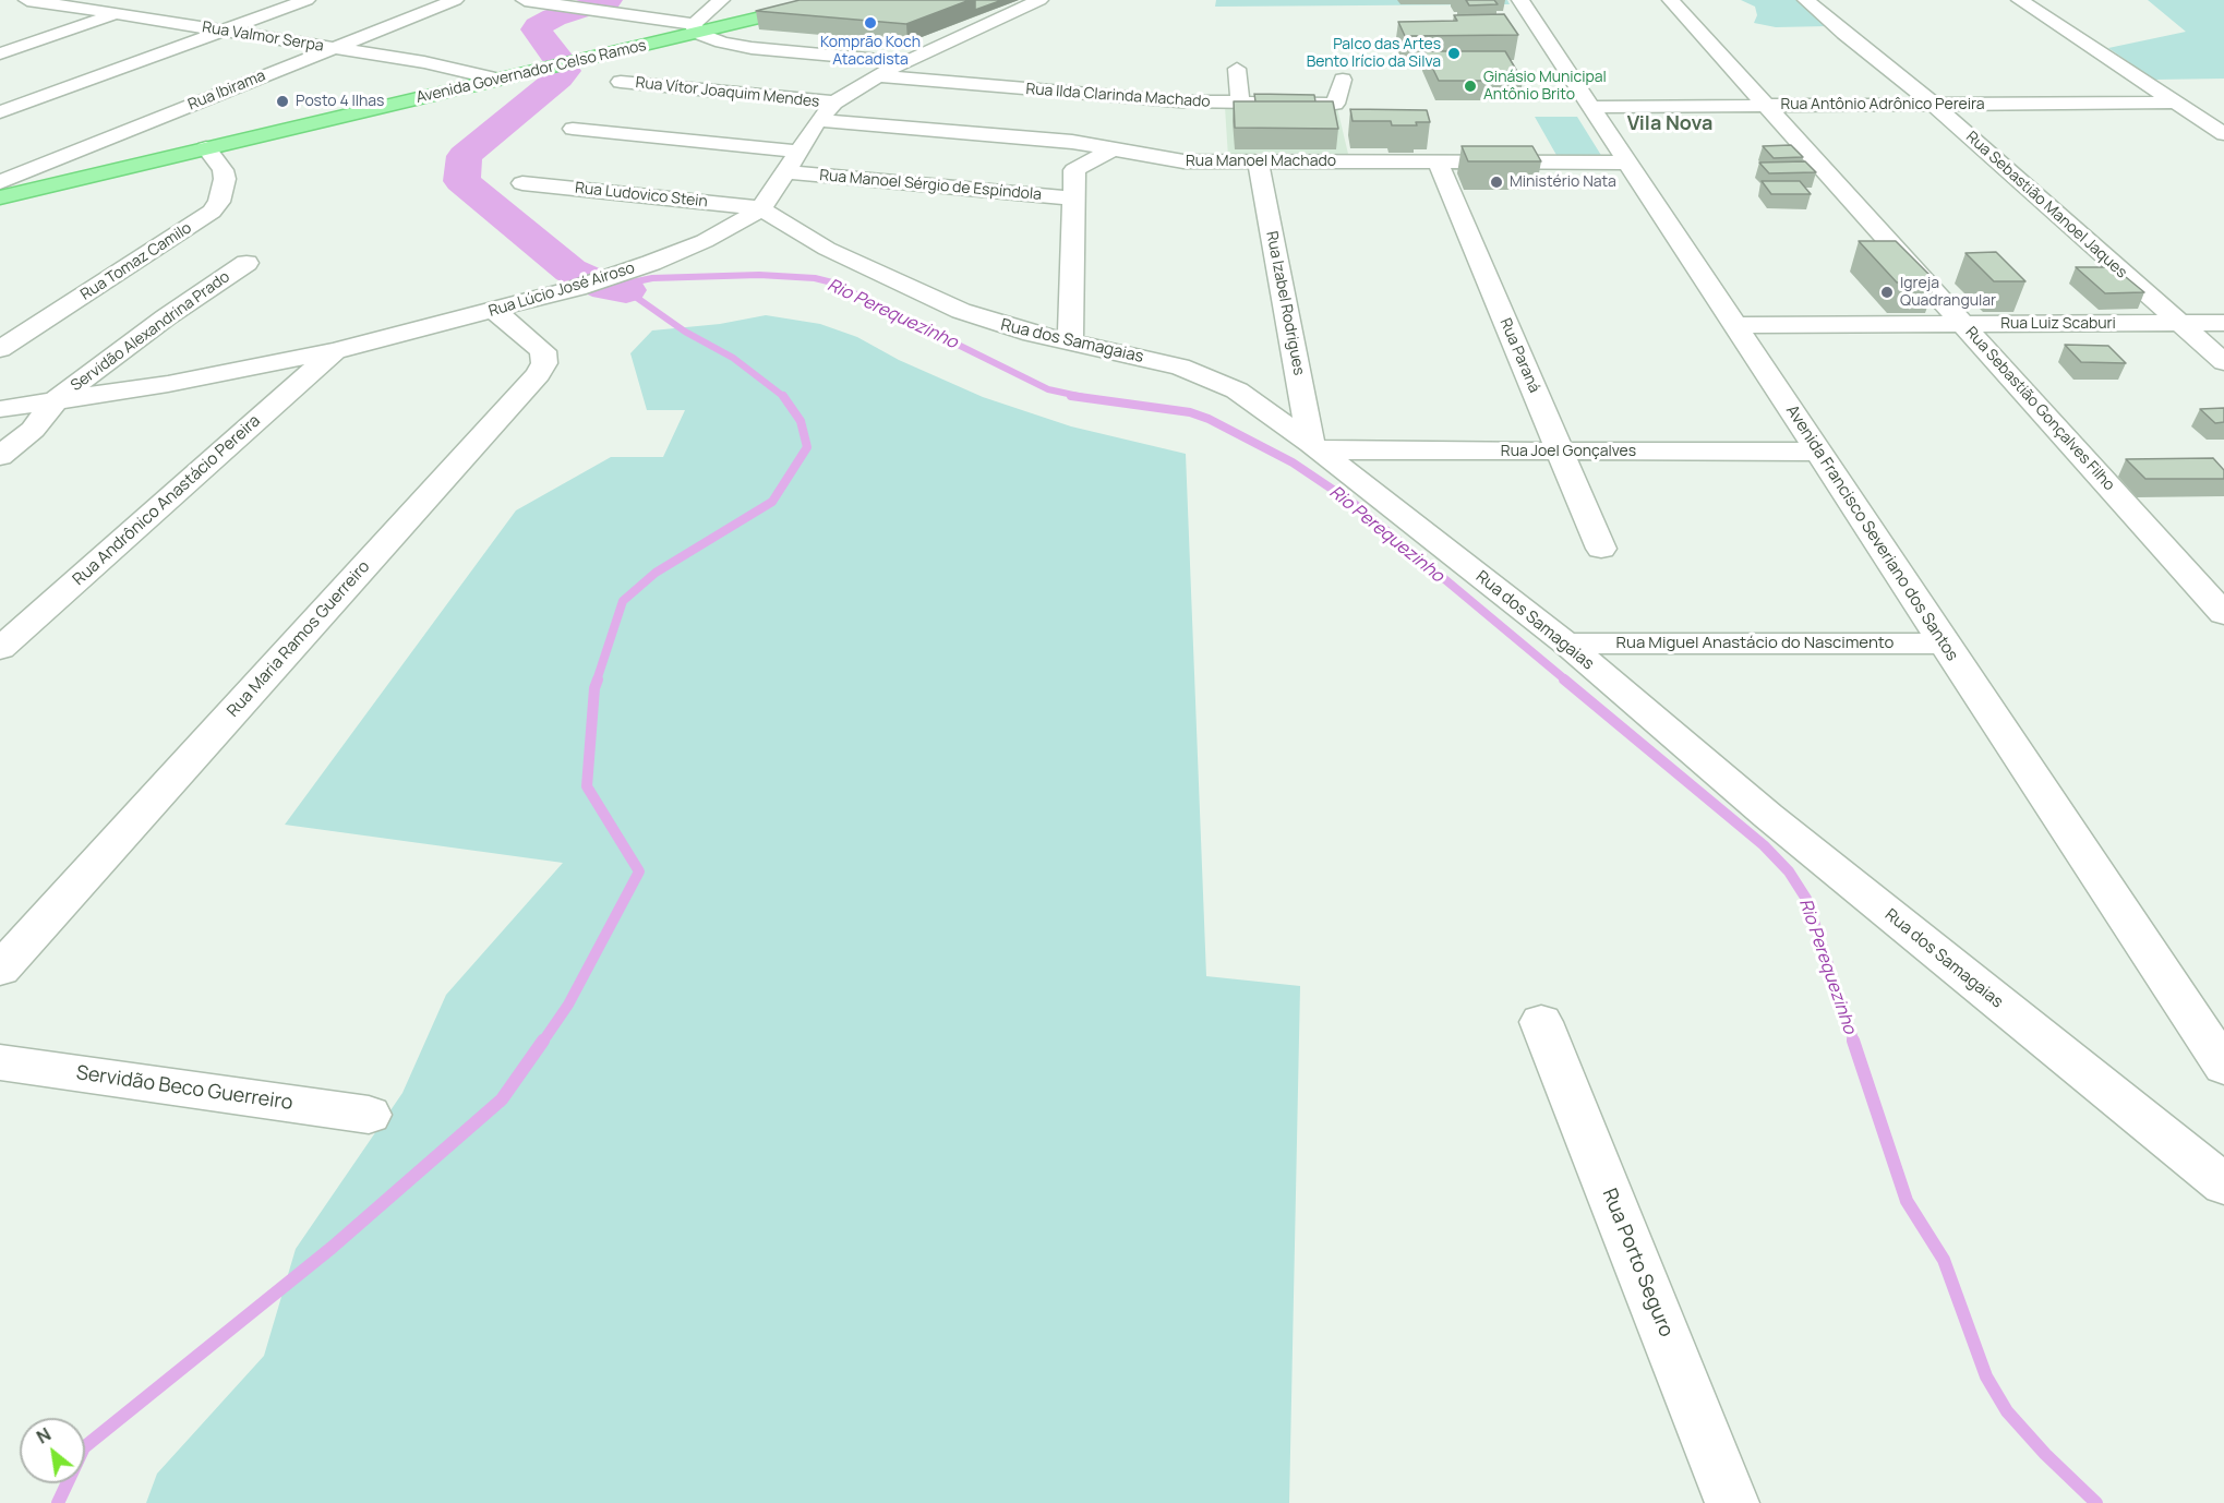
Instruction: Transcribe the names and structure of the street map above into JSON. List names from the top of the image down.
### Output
{
  "streets": {
    "main road": ["Avenida Governador Celso Ramos"],
    "street": [
      "Rua Valmor Serpa",
      "Rua Ibirama",
      "Rua Vítor Joaquim Mendes",
      "Rua Ilda Clarinda Machado",
      "Rua Antônio Adrônico Pereira",
      "Rua Manoel Machado",
      "Rua Manoel Sérgio de Espíndola",
      "Rua Ludovico Stein",
      "Rua Sebastião Manoel Jaques",
      "Rua Tomaz Camilo",
      "Rua Lúcio José Airoso",
      "Rua Izabel Rodrigues",
      "Rua Luiz Scaburi",
      "Servidão Alexandrina Prado",
      "Rua dos Samagaias",
      "Rua Paraná",
      "Rua Sebastião Gonçalves Filho",
      "Rua Joel Gonçalves",
      "Rua Andrônico Anastácio Pereira",
      "Avenida Francisco Severiano dos Santos",
      "Rua Maria Ramos Guerreiro",
      "Rua Miguel Anastácio do Nascimento",
      "Servidão Beco Guerreiro",
      "Rua Porto Seguro"
    ]
  },
  "crossings": [
    ["Rua Valmor Serpa", "Avenida Governador Celso Ramos"],
    ["Rua Valmor Serpa", "Rua Ibirama"],
    ["Avenida Governador Celso Ramos", "Rua Tomaz Camilo"],
    ["Rua Vítor Joaquim Mendes", "Rua Lúcio José Airoso"],
    ["Rua Ilda Clarinda Machado", "Rua Lúcio José Airoso"],
    ["Rua Antônio Adrônico Pereira", "Rua Sebastião Manoel Jaques"],
    ["Rua Antônio Adrônico Pereira", "Rua Sebastião Gonçalves Filho"],
    ["Rua Antônio Adrônico Pereira", "Avenida Francisco Severiano dos Santos"],
    ["Rua Manoel Machado", "Rua Lúcio José Airoso"],
    ["Rua Manoel Machado", "Rua Izabel Rodrigues"],
    ["Rua Manoel Machado", "Rua Paraná"],
    ["Rua Manoel Machado", "Avenida Francisco Severiano dos Santos"],
    ["Rua Manoel Sérgio de Espíndola", "Rua Lúcio José Airoso"],
    ["Rua Ludovico Stein", "Rua Lúcio José Airoso"],
    ["Rua Ludovico Stein", "Rua dos Samagaias"],
    ["Rua Sebastião Manoel Jaques", "Rua Luiz Scaburi"],
    ["Rua Lúcio José Airoso", "Servidão Alexandrina Prado"],
    ["Rua Lúcio José Airoso", "Rua dos Samagaias"],
    ["Rua Lúcio José Airoso", "Rua Andrônico Anastácio Pereira"],
    ["Rua Lúcio José Airoso", "Rua Maria Ramos Guerreiro"],
    ["Rua Izabel Rodrigues", "Rua dos Samagaias"],
    ["Rua Izabel Rodrigues", "Rua Joel Gonçalves"],
    ["Rua Luiz Scaburi", "Rua Sebastião Gonçalves Filho"],
    ["Rua Luiz Scaburi", "Avenida Francisco Severiano dos Santos"],
    ["Rua dos Samagaias", "Rua Joel Gonçalves"],
    ["Rua dos Samagaias", "Rua Miguel Anastácio do Nascimento"],
    ["Rua Paraná", "Rua Joel Gonçalves"],
    ["Rua Joel Gonçalves", "Avenida Francisco Severiano dos Santos"],
    ["Avenida Francisco Severiano dos Santos", "Rua Miguel Anastácio do Nascimento"]
  ],
  "districts": ["Vila Nova"],
  "water": ["Rio Perequezinho"],
  "places": [
    "Komprão Koch Atacadista",
    "Palco das Artes Bento Irício da Silva",
    "Ginásio Municipal Antônio Brito",
    "Posto 4 Ilhas",
    "Ministério Nata",
    "Igreja Quadrangular"
  ],
  "north": "top left"
}
